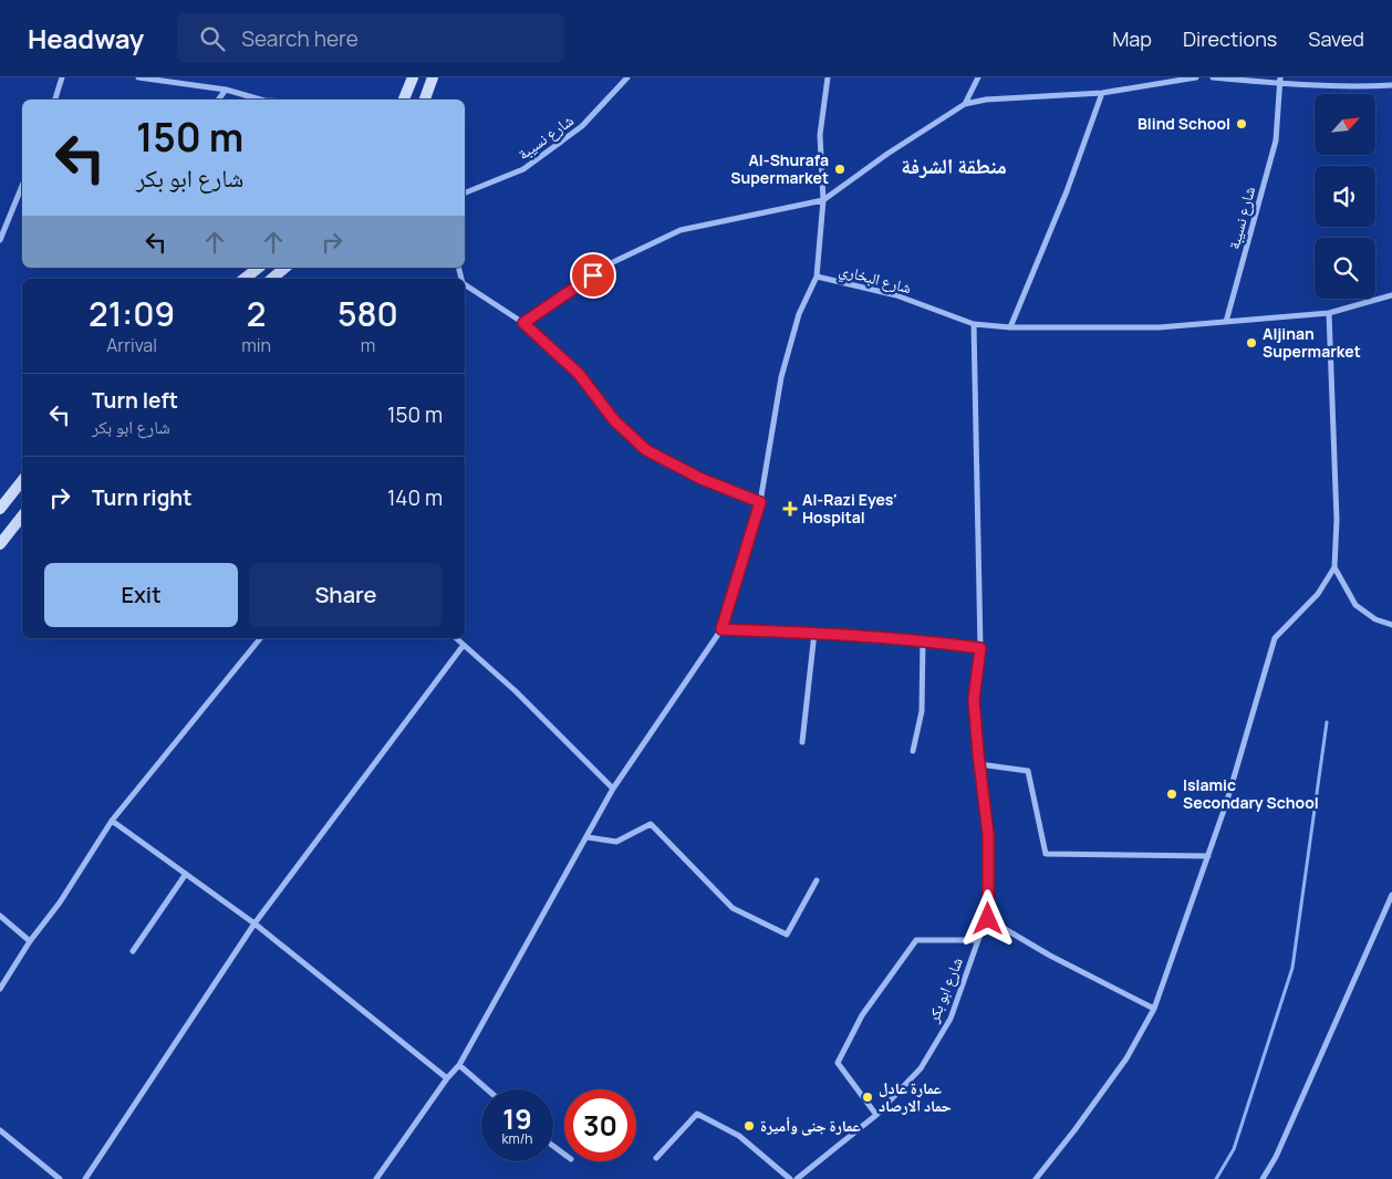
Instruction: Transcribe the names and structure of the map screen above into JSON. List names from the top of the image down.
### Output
{
  "streets": {
    "street": ["شارع نسيبة", "شارع البخاري", "شارع ابو بكر"]
  },
  "crossings": [
    ["شارع نسيبة", "شارع البخاري"]
  ],
  "districts": ["منطقة الشرفة"],
  "places": {
    "other": [
      "Blind School",
      "Al-Shurafa Supermarket",
      "Aljinan Supermarket",
      "Islamic Secondary School",
      "عمارة عادل حماد الارصاد",
      "عمارة جنى وأميرة"
    ],
    "health": ["Al-Razi Eyes' Hospital"]
  },
  "north": "top right",
  "page": {
    "header": "Headway",
    "search": "Search here",
    "nav": ["Map", "Directions", "Saved"],
    "turn": ["150 m", "شارع ابو بكر"],
    "eta": [
      "21:09",
      "Arrival",
      "2",
      "min",
      "580",
      "m"
    ],
    "list": [
      {
        "name": "Turn left",
        "note": "شارع ابو بكر",
        "value": "150 m"
      },
      {
        "name": "Turn right",
        "value": "140 m"
      }
    ],
    "buttons": ["Exit", "Share"],
    "speed": "19 km/h",
    "limit": "30"
  }
}
